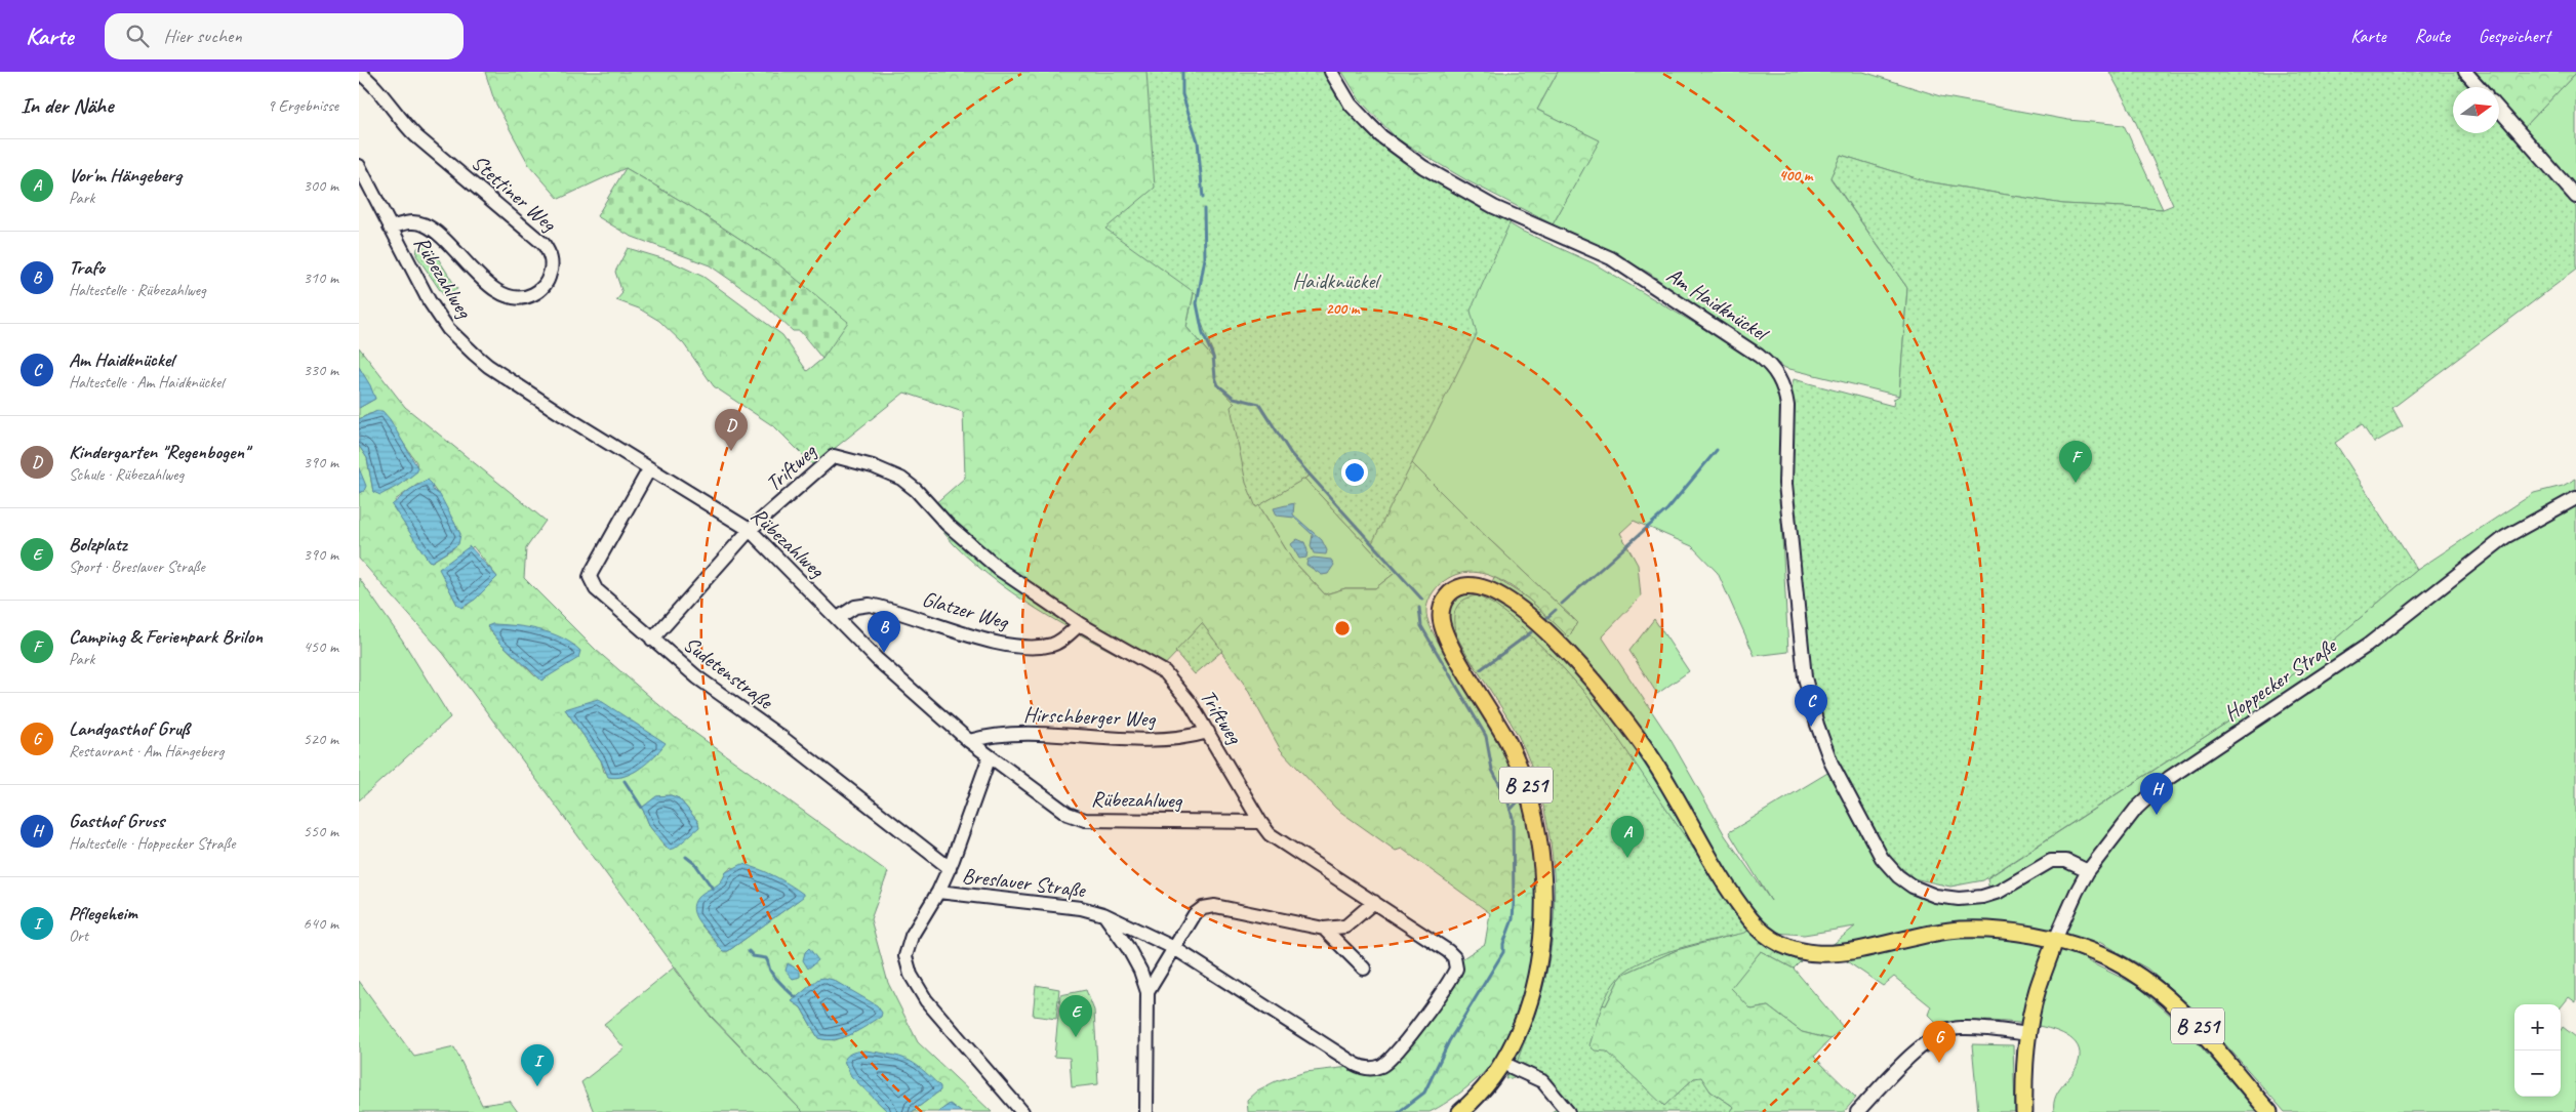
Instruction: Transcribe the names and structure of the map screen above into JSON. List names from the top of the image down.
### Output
{
  "streets": {
    "main road": ["B 251"],
    "street": [
      "Stettiner Weg",
      "Rübezahlweg",
      "Am Haidknückel",
      "Triftweg",
      "Glatzer Weg",
      "Sudetenstraße",
      "Hoppecker Straße",
      "Hirschberger Weg",
      "Breslauer Straße"
    ]
  },
  "crossings": [
    ["Stettiner Weg", "Rübezahlweg"],
    ["Rübezahlweg", "Triftweg"],
    ["Rübezahlweg", "Glatzer Weg"],
    ["Rübezahlweg", "Sudetenstraße"],
    ["Rübezahlweg", "Hirschberger Weg"],
    ["Am Haidknückel", "Hoppecker Straße"],
    ["Triftweg", "Glatzer Weg"],
    ["Triftweg", "Sudetenstraße"],
    ["Triftweg", "Hirschberger Weg"],
    ["Triftweg", "Breslauer Straße"],
    ["Hoppecker Straße", "B 251"]
  ],
  "parks": ["Haidknückel"],
  "north": "right",
  "page": {
    "header": "Karte",
    "search": "Hier suchen",
    "nav": ["Karte", "Route", "Gespeichert"],
    "heading": ["In der Nähe", "9 Ergebnisse"],
    "list": [
      {
        "mark": "A",
        "name": "Vor'm Hängeberg",
        "note": "Park",
        "value": "300 m"
      },
      {
        "mark": "B",
        "name": "Trafo",
        "note": "Haltestelle · Rübezahlweg",
        "value": "310 m"
      },
      {
        "mark": "C",
        "name": "Am Haidknückel",
        "note": "Haltestelle · Am Haidknückel",
        "value": "330 m"
      },
      {
        "mark": "D",
        "name": "Kindergarten \"Regenbogen\"",
        "note": "Schule · Rübezahlweg",
        "value": "390 m"
      },
      {
        "mark": "E",
        "name": "Bolzplatz",
        "note": "Sport · Breslauer Straße",
        "value": "390 m"
      },
      {
        "mark": "F",
        "name": "Camping & Ferienpark Brilon",
        "note": "Park",
        "value": "450 m"
      },
      {
        "mark": "G",
        "name": "Landgasthof Gruß",
        "note": "Restaurant · Am Hängeberg",
        "value": "520 m"
      },
      {
        "mark": "H",
        "name": "Gasthof Gruss",
        "note": "Haltestelle · Hoppecker Straße",
        "value": "550 m"
      },
      {
        "mark": "I",
        "name": "Pflegeheim",
        "note": "Ort",
        "value": "640 m"
      }
    ],
    "pins": [
      "D",
      "F",
      "B",
      "C",
      "H",
      "A",
      "E",
      "G",
      "I"
    ],
    "map_buttons": ["+", "−"]
  },
  "rings": ["400 m", "200 m"]
}
